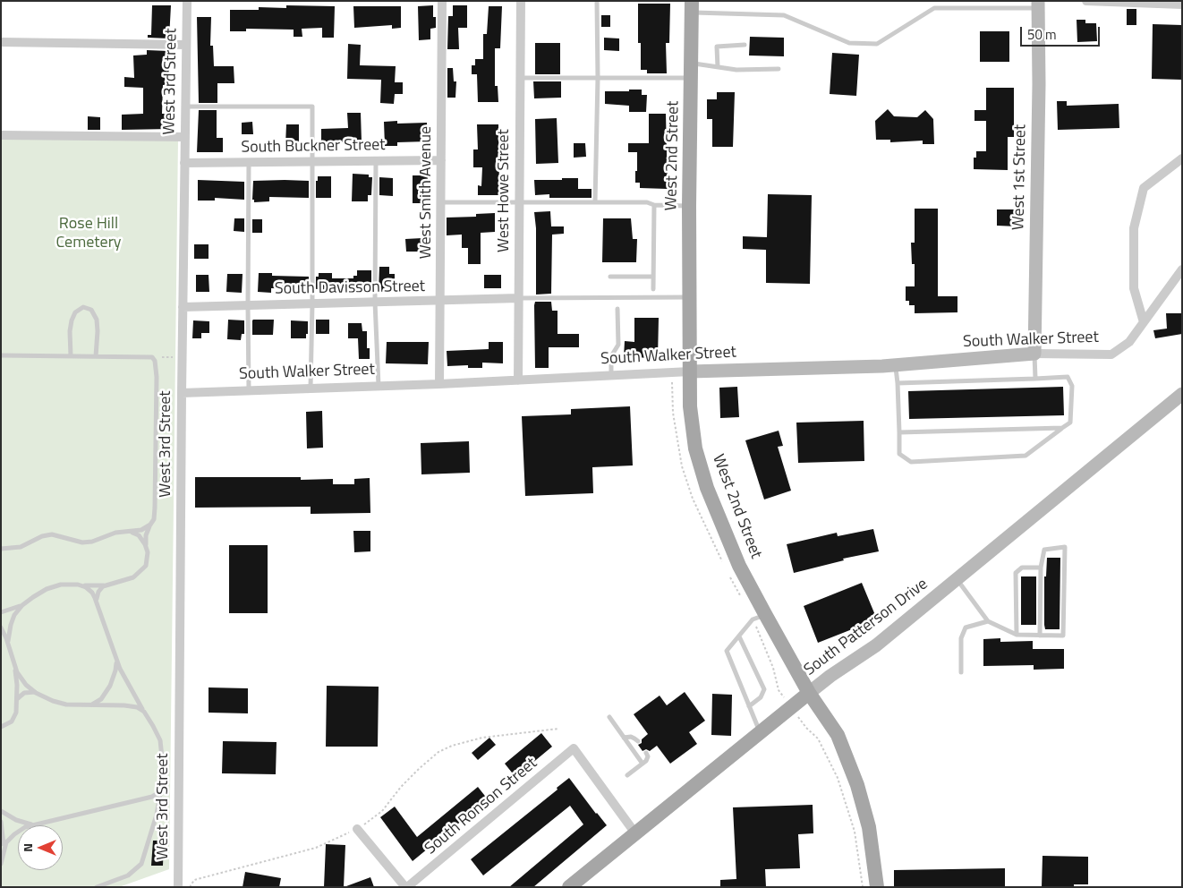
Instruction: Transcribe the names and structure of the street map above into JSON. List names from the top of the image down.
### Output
{
  "streets": {
    "main road": ["West 2nd Street", "South Patterson Drive"],
    "street": [
      "West 3rd Street",
      "South Buckner Street",
      "West 1st Street",
      "West Howe Street",
      "West Smith Avenue",
      "South Davisson Street",
      "South Walker Street",
      "South Ronson Street"
    ]
  },
  "crossings": [
    ["West 3rd Street", "South Buckner Street"],
    ["West 3rd Street", "South Davisson Street"],
    ["West 3rd Street", "South Walker Street"],
    ["South Buckner Street", "West Smith Avenue"],
    ["West 2nd Street", "South Walker Street"],
    ["West 2nd Street", "South Patterson Drive"],
    ["West 1st Street", "South Walker Street"],
    ["West Howe Street", "South Davisson Street"],
    ["West Howe Street", "South Walker Street"],
    ["West Smith Avenue", "South Davisson Street"],
    ["West Smith Avenue", "South Walker Street"],
    ["South Patterson Drive", "South Ronson Street"]
  ],
  "parks": ["Rose Hill Cemetery"],
  "scale_bar": "50 m",
  "north": "left"
}
